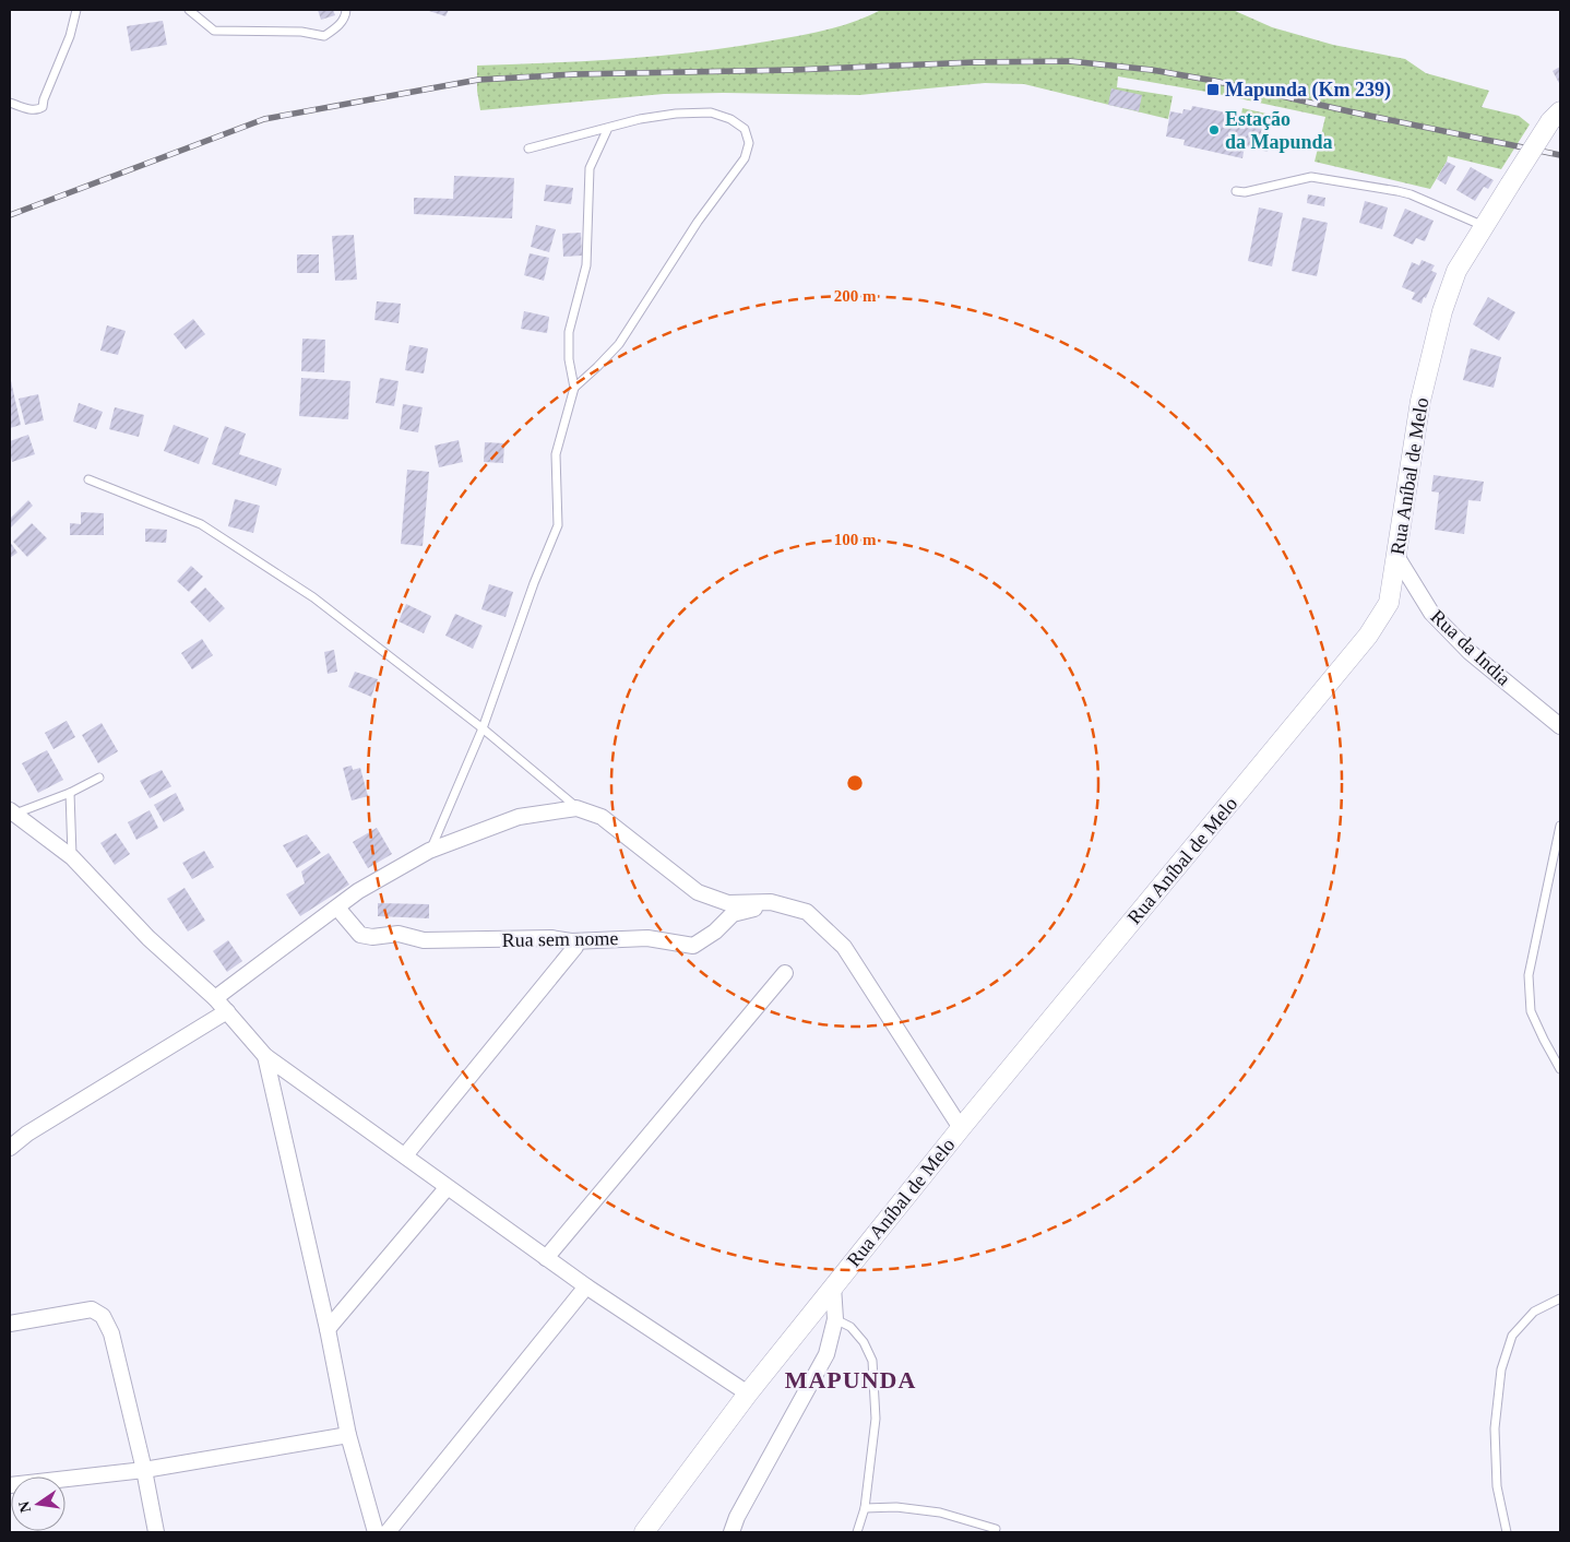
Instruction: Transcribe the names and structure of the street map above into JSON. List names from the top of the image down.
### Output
{
  "streets": {
    "street": ["Rua Aníbal de Melo", "Rua da India", "Rua sem nome"]
  },
  "crossings": [
    ["Rua Aníbal de Melo", "Rua da India"]
  ],
  "districts": ["MAPUNDA"],
  "places": {
    "transit": ["Mapunda (Km 239)"],
    "other": ["Estação da Mapunda"]
  },
  "north": "left",
  "rings": ["200 m", "100 m"]
}
